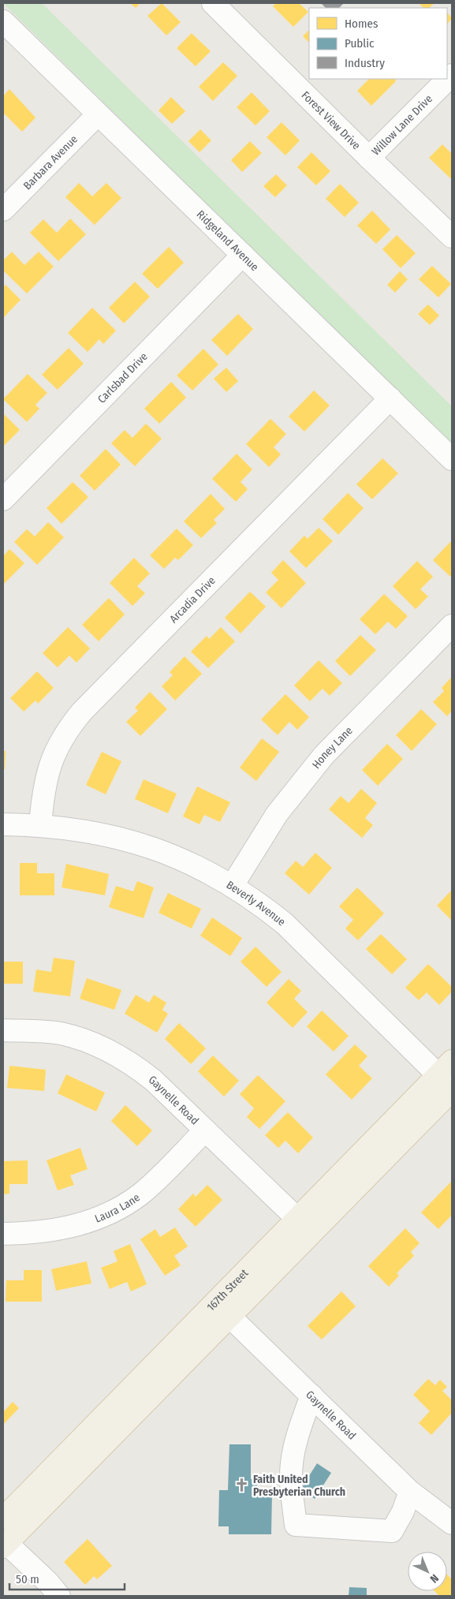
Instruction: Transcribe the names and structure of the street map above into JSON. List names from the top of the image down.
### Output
{
  "streets": {
    "main road": ["167th Street"],
    "street": [
      "Forest View Drive",
      "Willow Lane Drive",
      "Barbara Avenue",
      "Ridgeland Avenue",
      "Carlsbad Drive",
      "Arcadia Drive",
      "Honey Lane",
      "Beverly Avenue",
      "Gaynelle Road",
      "Laura Lane"
    ]
  },
  "crossings": [
    ["Forest View Drive", "Willow Lane Drive"],
    ["Barbara Avenue", "Ridgeland Avenue"],
    ["Ridgeland Avenue", "Carlsbad Drive"],
    ["Ridgeland Avenue", "Arcadia Drive"],
    ["Arcadia Drive", "Beverly Avenue"],
    ["Honey Lane", "Beverly Avenue"],
    ["Beverly Avenue", "167th Street"],
    ["Gaynelle Road", "Laura Lane"],
    ["Gaynelle Road", "167th Street"]
  ],
  "places": {
    "church": ["Faith United Presbyterian Church"]
  },
  "legend": ["Homes", "Public", "Industry"],
  "scale_bar": "50 m",
  "north": "bottom right"
}
